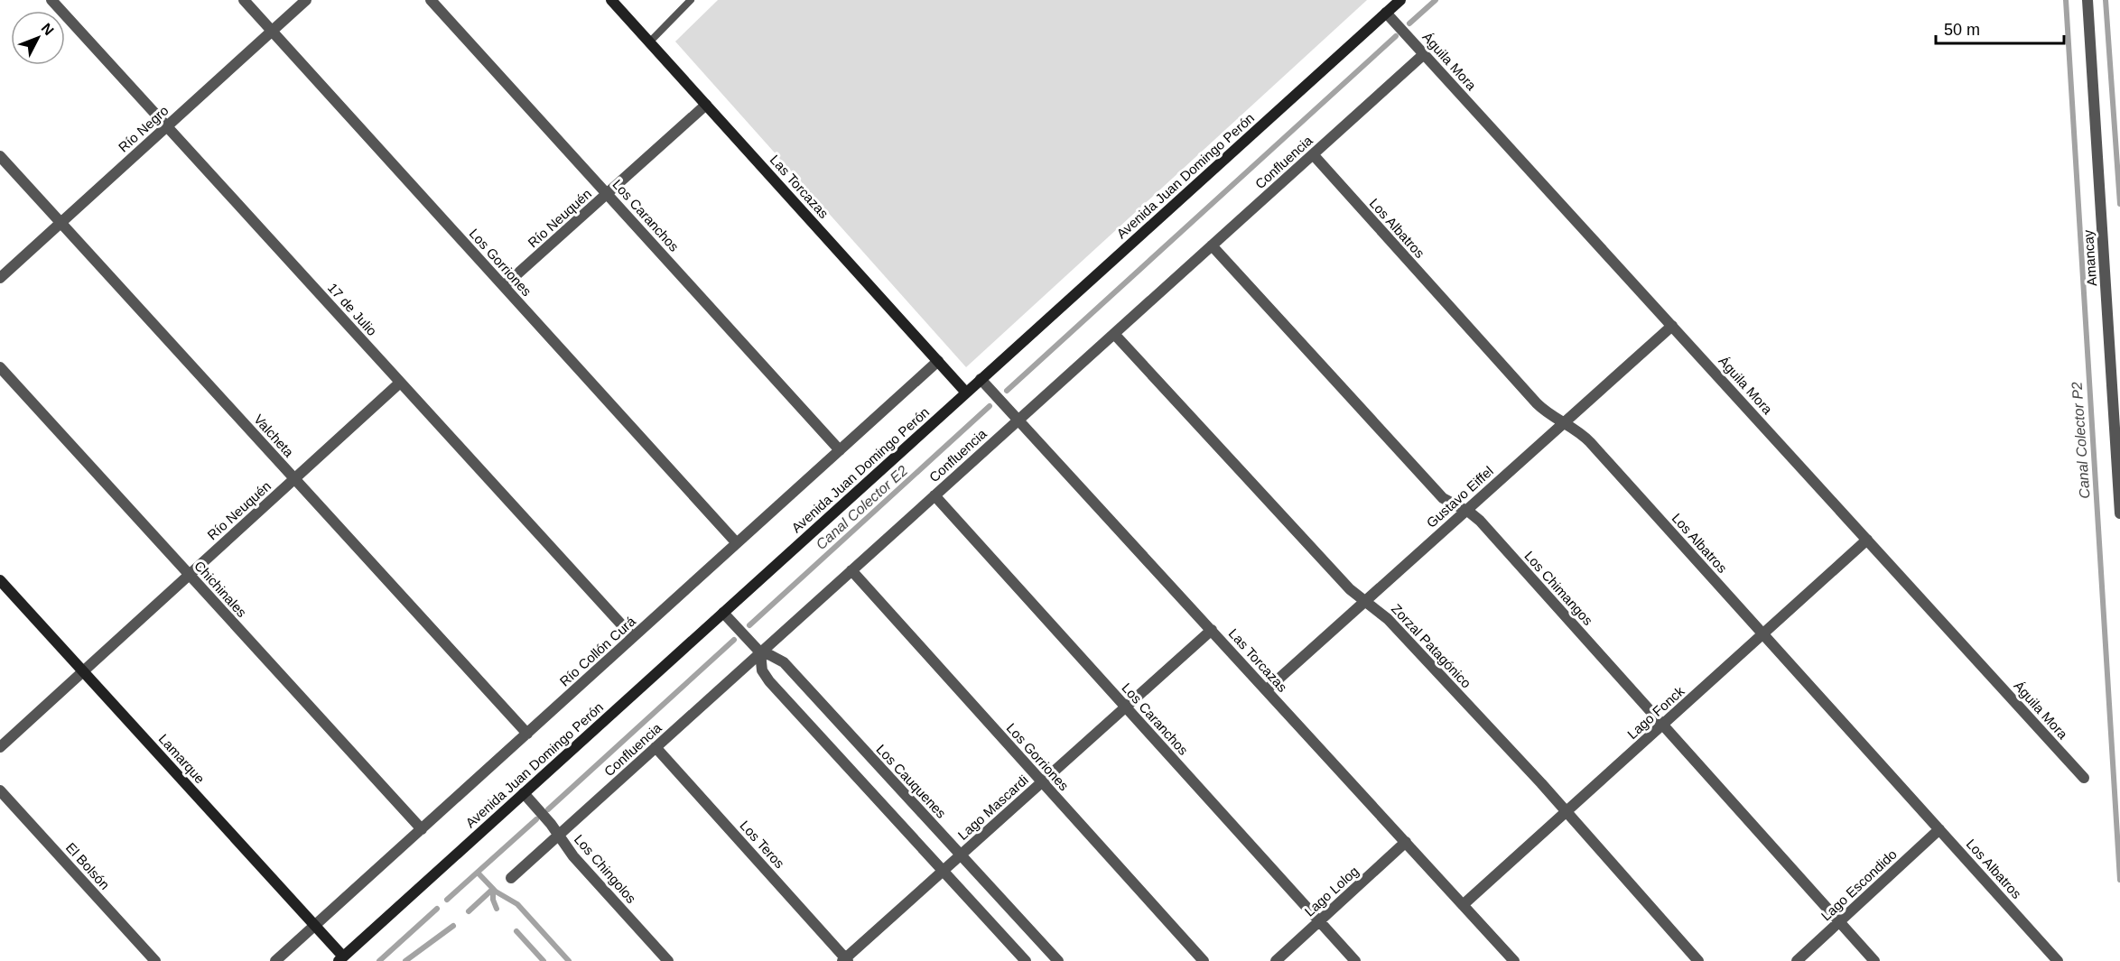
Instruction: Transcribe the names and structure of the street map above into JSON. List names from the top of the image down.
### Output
{
  "streets": {
    "street": [
      "Águila Mora",
      "Río Negro",
      "Confluencia",
      "Avenida Juan Domingo Perón",
      "Las Torcazas",
      "Los Caranchos",
      "Río Neuquén",
      "Los Albatros",
      "Amancay",
      "Los Gorriones",
      "17 de Julio",
      "Valcheta",
      "Gustavo Eiffel",
      "Los Chimangos",
      "Chichinales",
      "Zorzal Patagónico",
      "Río Collón Curá",
      "Lago Fonck",
      "Lamarque",
      "Los Cauquenes",
      "Lago Mascardi",
      "Los Teros",
      "El Bolsón",
      "Los Chingolos",
      "Lago Escondido",
      "Lago Lolog"
    ]
  },
  "crossings": [
    ["Águila Mora", "Confluencia"],
    ["Águila Mora", "Avenida Juan Domingo Perón"],
    ["Águila Mora", "Gustavo Eiffel"],
    ["Águila Mora", "Lago Fonck"],
    ["Río Negro", "Los Gorriones"],
    ["Río Negro", "17 de Julio"],
    ["Río Negro", "Valcheta"],
    ["Confluencia", "Las Torcazas"],
    ["Confluencia", "Los Caranchos"],
    ["Confluencia", "Los Albatros"],
    ["Confluencia", "Los Gorriones"],
    ["Confluencia", "Los Chimangos"],
    ["Confluencia", "Zorzal Patagónico"],
    ["Confluencia", "Los Cauquenes"],
    ["Confluencia", "Los Teros"],
    ["Confluencia", "Los Chingolos"],
    ["Avenida Juan Domingo Perón", "Las Torcazas"],
    ["Avenida Juan Domingo Perón", "Lamarque"],
    ["Avenida Juan Domingo Perón", "Los Cauquenes"],
    ["Avenida Juan Domingo Perón", "Los Chingolos"],
    ["Las Torcazas", "Río Neuquén"],
    ["Las Torcazas", "Gustavo Eiffel"],
    ["Las Torcazas", "Río Collón Curá"],
    ["Las Torcazas", "Lago Fonck"],
    ["Las Torcazas", "Lago Mascardi"],
    ["Las Torcazas", "Lago Lolog"],
    ["Los Caranchos", "Río Neuquén"],
    ["Los Caranchos", "Río Collón Curá"],
    ["Los Caranchos", "Lago Mascardi"],
    ["Los Caranchos", "Lago Lolog"],
    ["Río Neuquén", "Los Gorriones"],
    ["Río Neuquén", "17 de Julio"],
    ["Río Neuquén", "Valcheta"],
    ["Río Neuquén", "Chichinales"],
    ["Río Neuquén", "Lamarque"],
    ["Los Albatros", "Gustavo Eiffel"],
    ["Los Albatros", "Lago Fonck"],
    ["Los Albatros", "Lago Escondido"],
    ["Los Gorriones", "Río Collón Curá"],
    ["Los Gorriones", "Lago Mascardi"],
    ["17 de Julio", "Río Collón Curá"],
    ["Valcheta", "Río Collón Curá"],
    ["Gustavo Eiffel", "Los Chimangos"],
    ["Gustavo Eiffel", "Zorzal Patagónico"],
    ["Los Chimangos", "Lago Fonck"],
    ["Los Chimangos", "Lago Escondido"],
    ["Chichinales", "Río Collón Curá"],
    ["Zorzal Patagónico", "Lago Fonck"],
    ["Río Collón Curá", "Lamarque"],
    ["Los Cauquenes", "Lago Mascardi"],
    ["Lago Mascardi", "Los Teros"]
  ],
  "water": ["Canal Colector P2", "Canal Colector E2"],
  "scale_bar": "50 m",
  "north": "top right"
}
